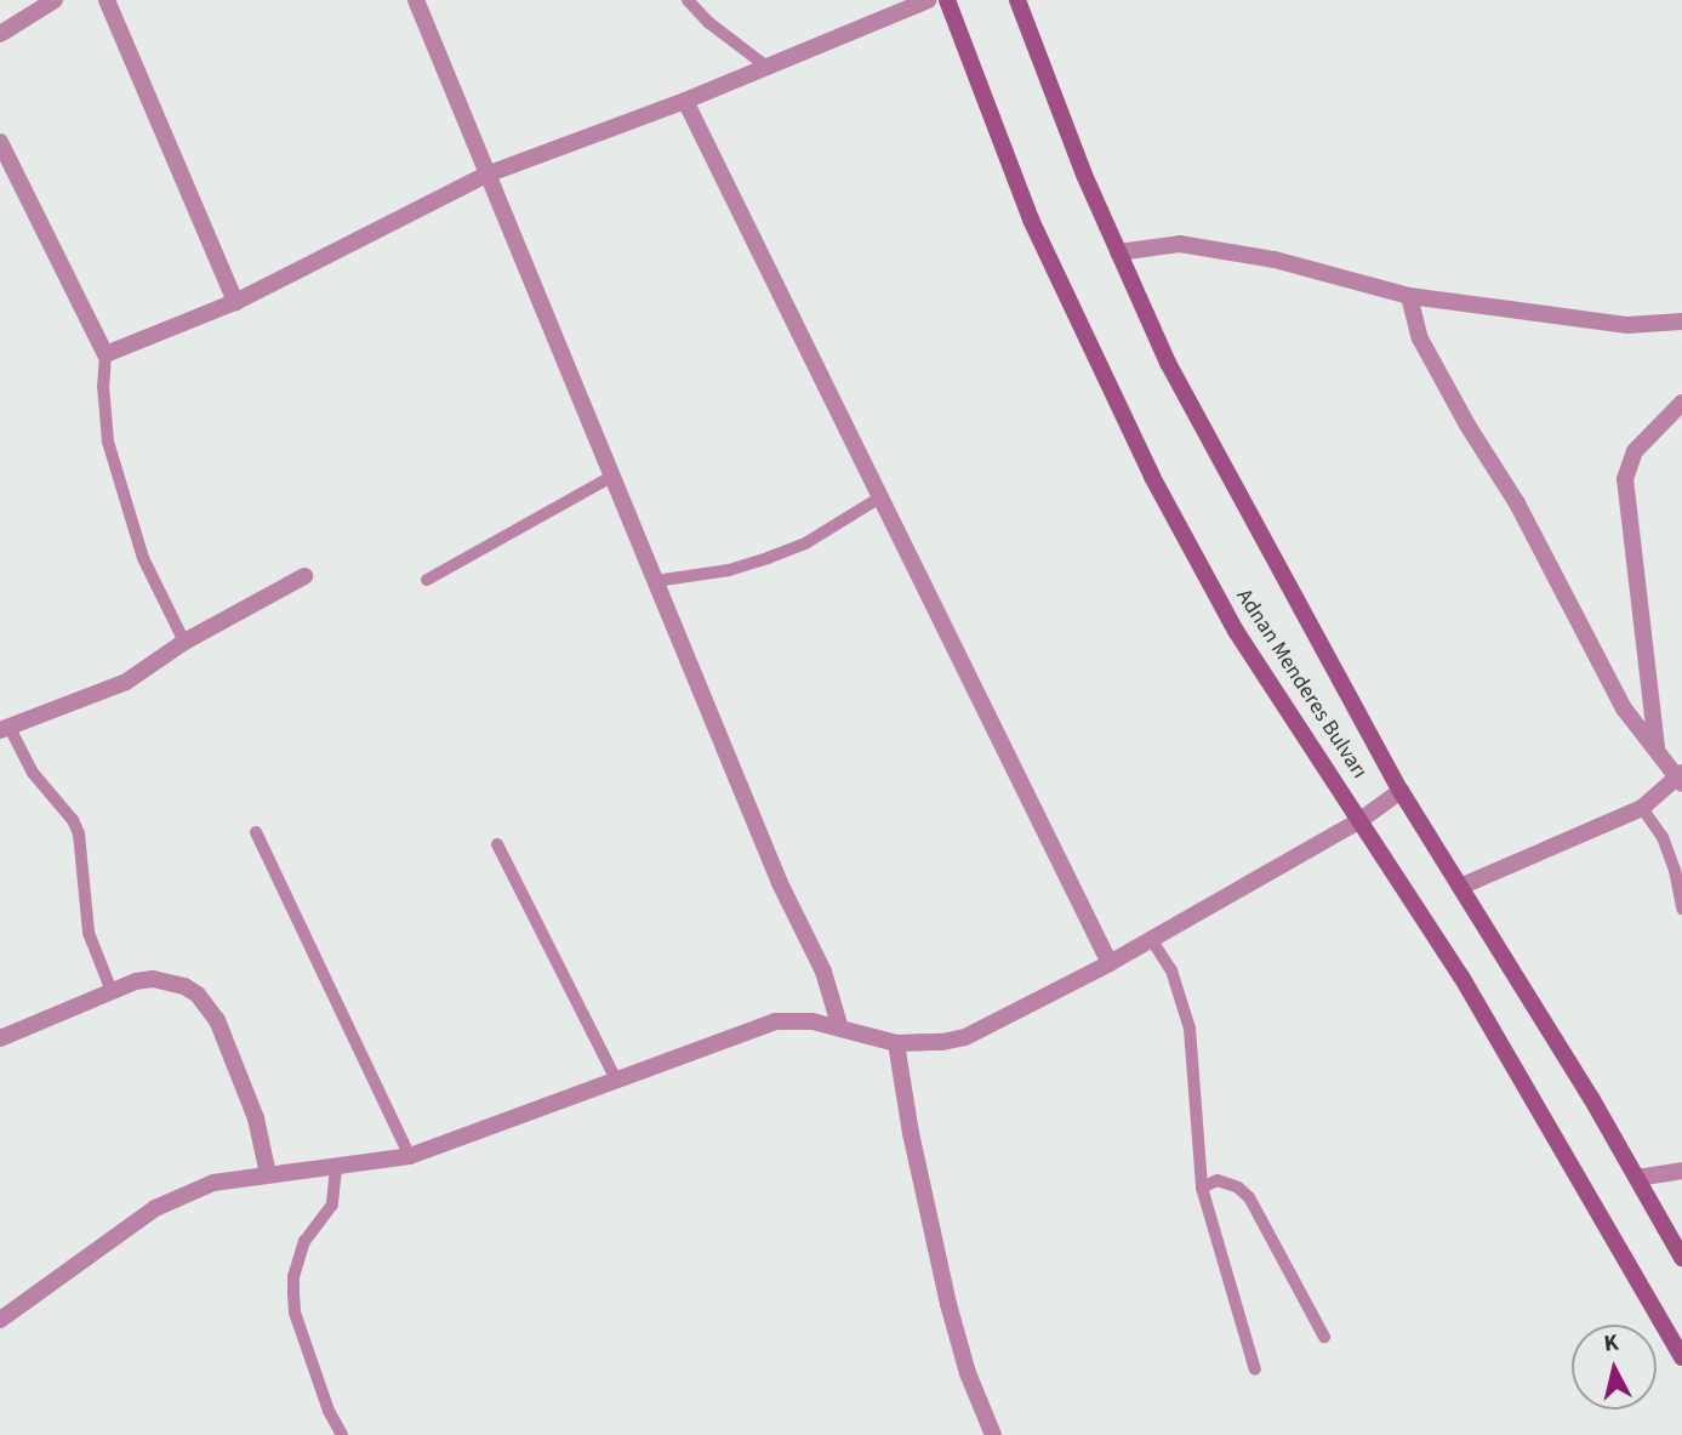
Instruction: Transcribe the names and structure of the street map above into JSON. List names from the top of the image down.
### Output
{
  "streets": {
    "main road": ["Adnan Menderes Bulvarı"]
  },
  "north": "top"
}
